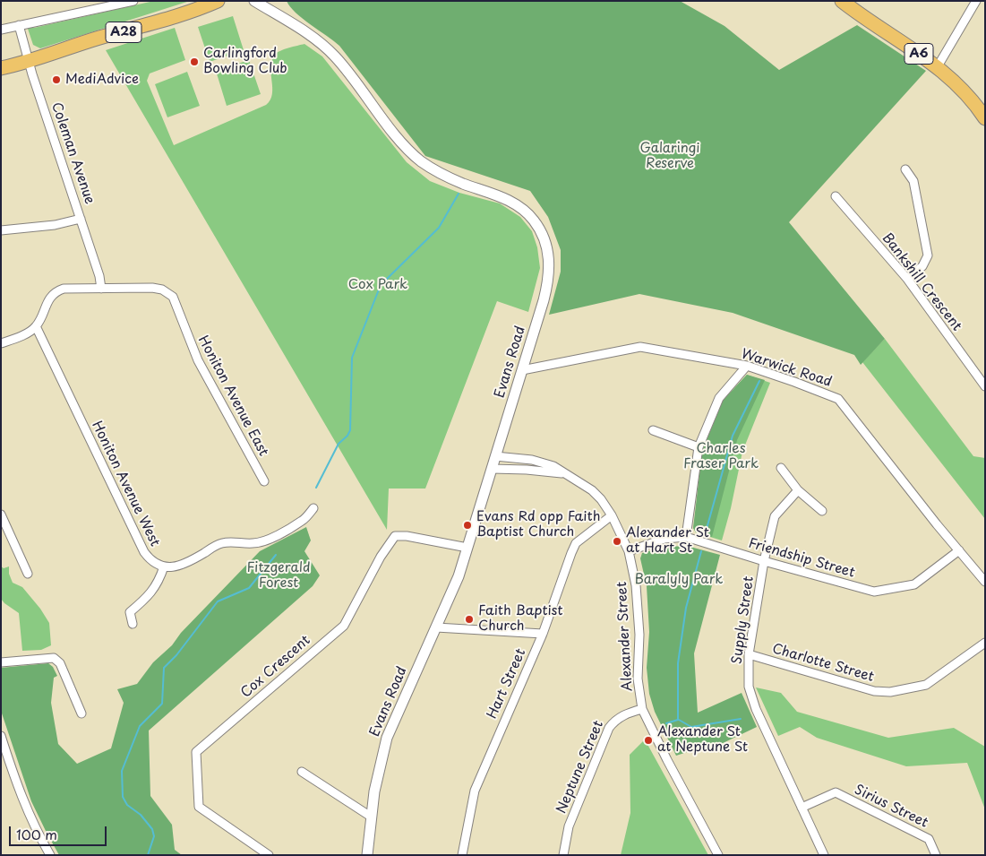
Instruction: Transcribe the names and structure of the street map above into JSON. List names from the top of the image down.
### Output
{
  "streets": {
    "highway": ["A28", "A6"],
    "street": [
      "Coleman Avenue",
      "Bankshill Crescent",
      "Evans Road",
      "Warwick Road",
      "Honiton Avenue East",
      "Honiton Avenue West",
      "Friendship Street",
      "Supply Street",
      "Alexander Street",
      "Charlotte Street",
      "Cox Crescent",
      "Hart Street",
      "Neptune Street",
      "Sirius Street"
    ]
  },
  "crossings": [
    ["A28", "Coleman Avenue"],
    ["Coleman Avenue", "Honiton Avenue East"],
    ["Evans Road", "Warwick Road"],
    ["Evans Road", "Alexander Street"],
    ["Evans Road", "Cox Crescent"],
    ["Warwick Road", "Friendship Street"],
    ["Honiton Avenue East", "Honiton Avenue West"],
    ["Friendship Street", "Supply Street"],
    ["Friendship Street", "Alexander Street"],
    ["Supply Street", "Charlotte Street"],
    ["Supply Street", "Sirius Street"],
    ["Alexander Street", "Hart Street"],
    ["Alexander Street", "Neptune Street"]
  ],
  "parks": [
    "Galaringi Reserve",
    "Cox Park",
    "Charles Fraser Park",
    "Fitzgerald Forest",
    "Baralyly Park"
  ],
  "places": [
    "Carlingford Bowling Club",
    "MediAdvice",
    "Evans Rd opp Faith Baptist Church",
    "Alexander St at Hart St",
    "Faith Baptist Church",
    "Alexander St at Neptune St"
  ],
  "scale_bar": "100 m"
}
